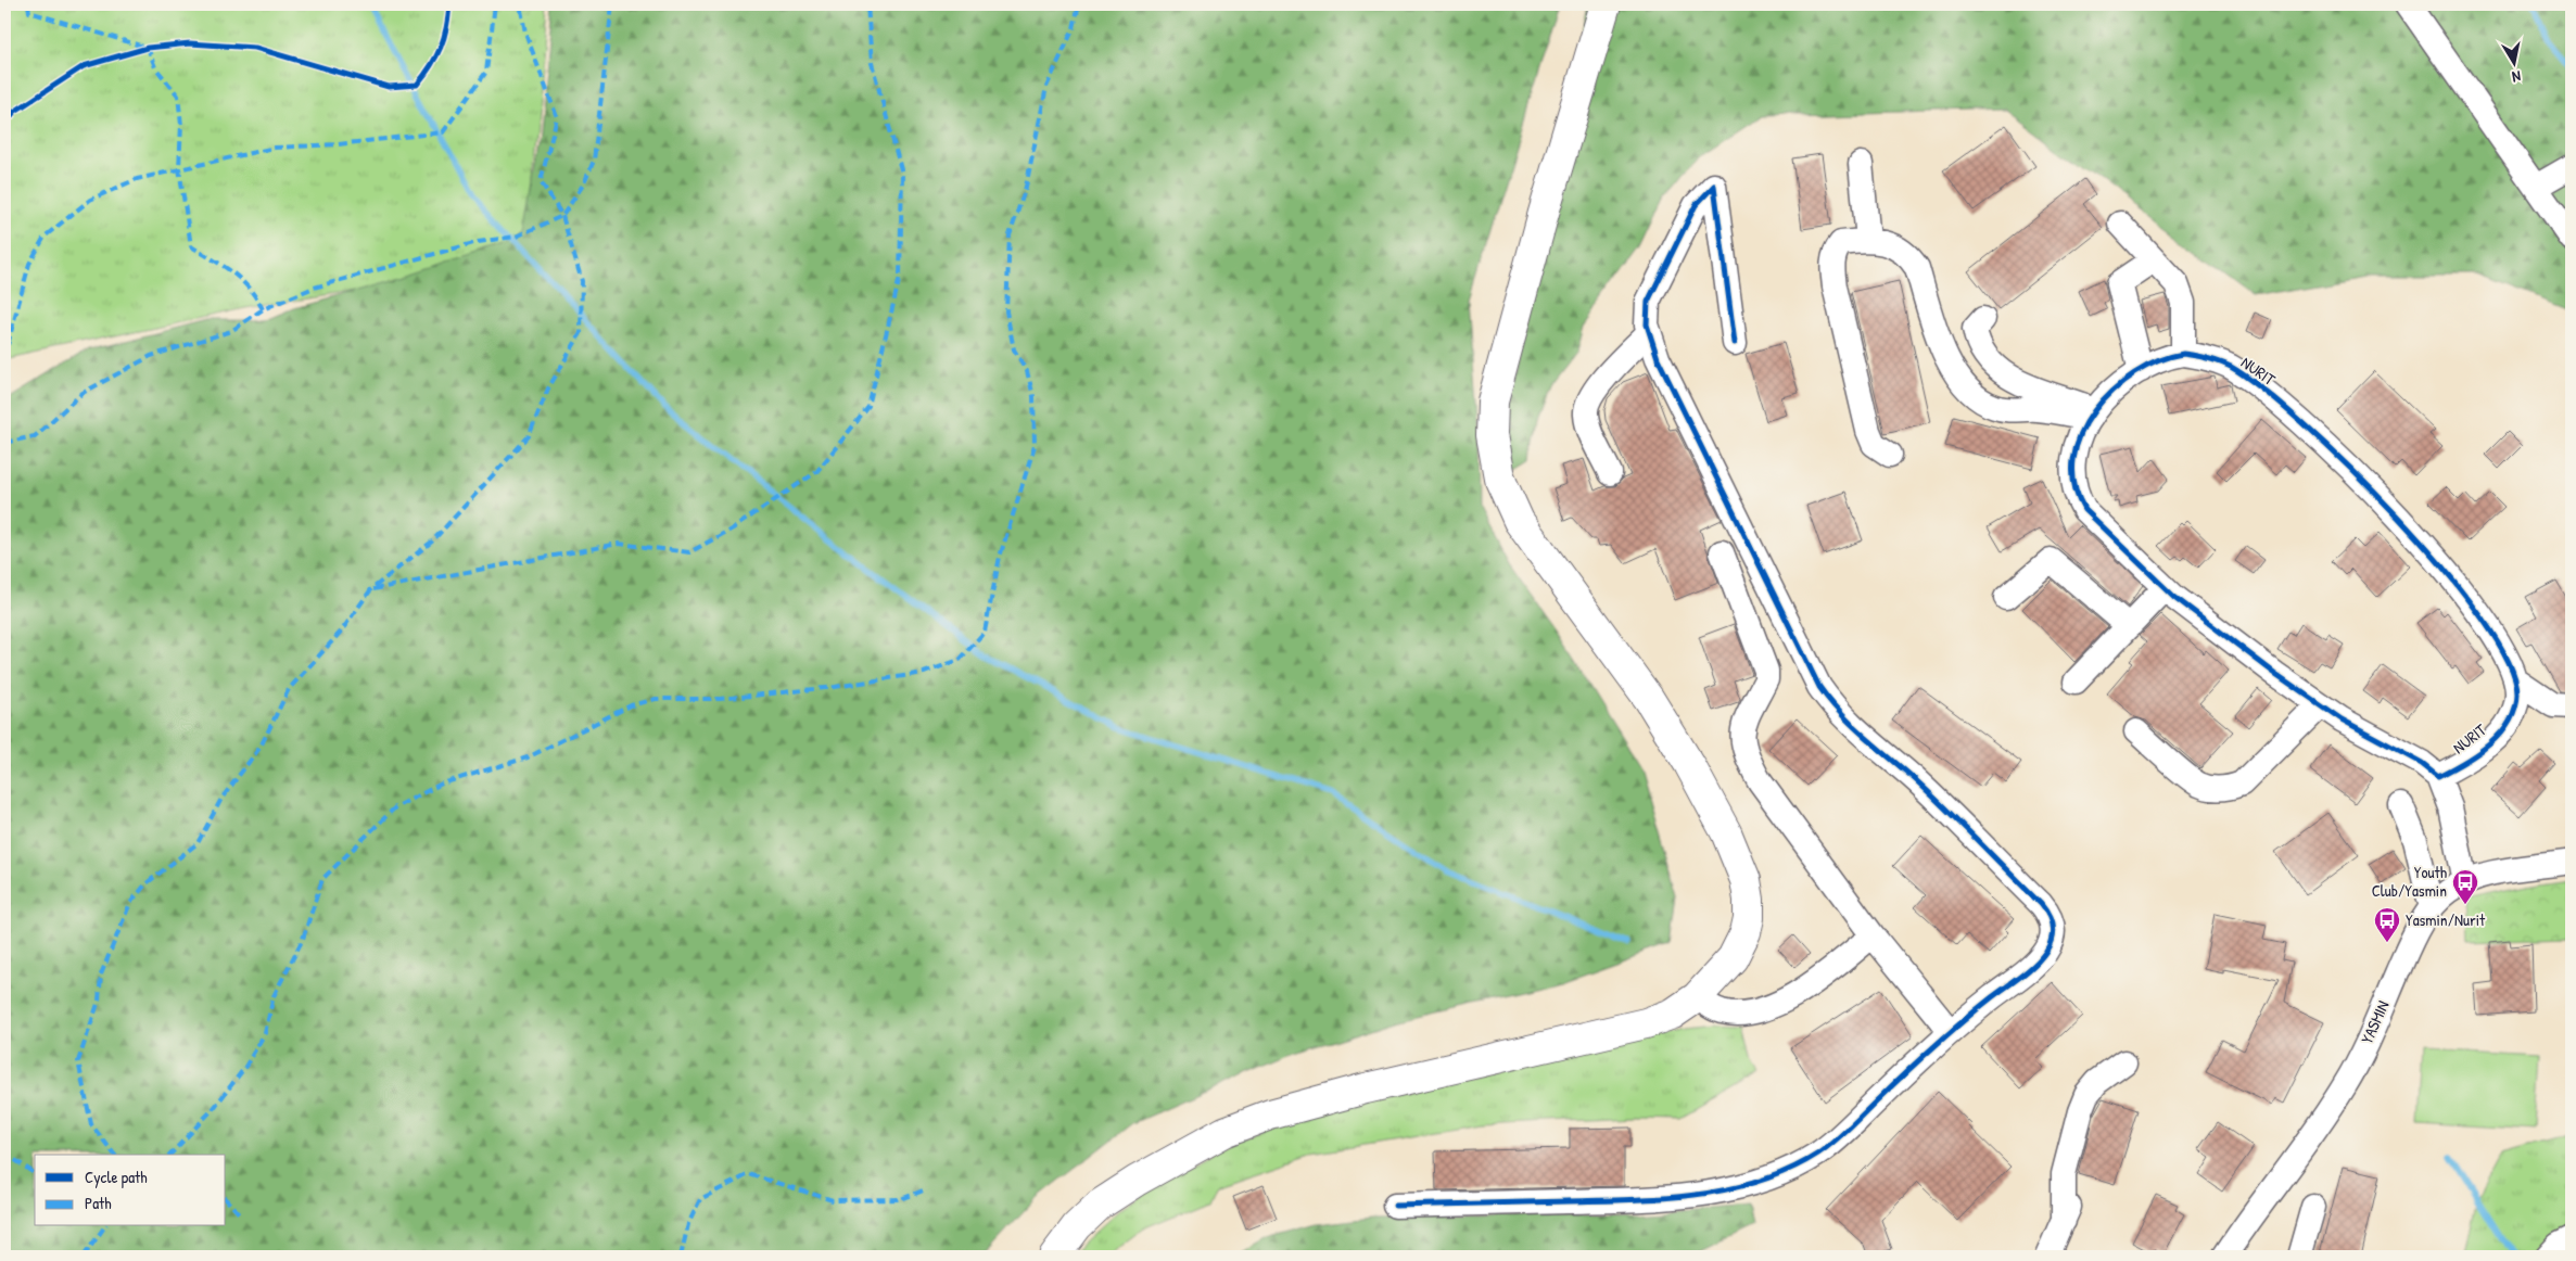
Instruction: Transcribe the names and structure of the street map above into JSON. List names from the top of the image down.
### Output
{
  "streets": {
    "street": ["NURIT", "YASMIN"]
  },
  "places": {
    "bus stop": ["Youth Club/Yasmin", "Yasmin/Nurit"]
  },
  "legend": ["Cycle path", "Path"],
  "north": "bottom"
}
